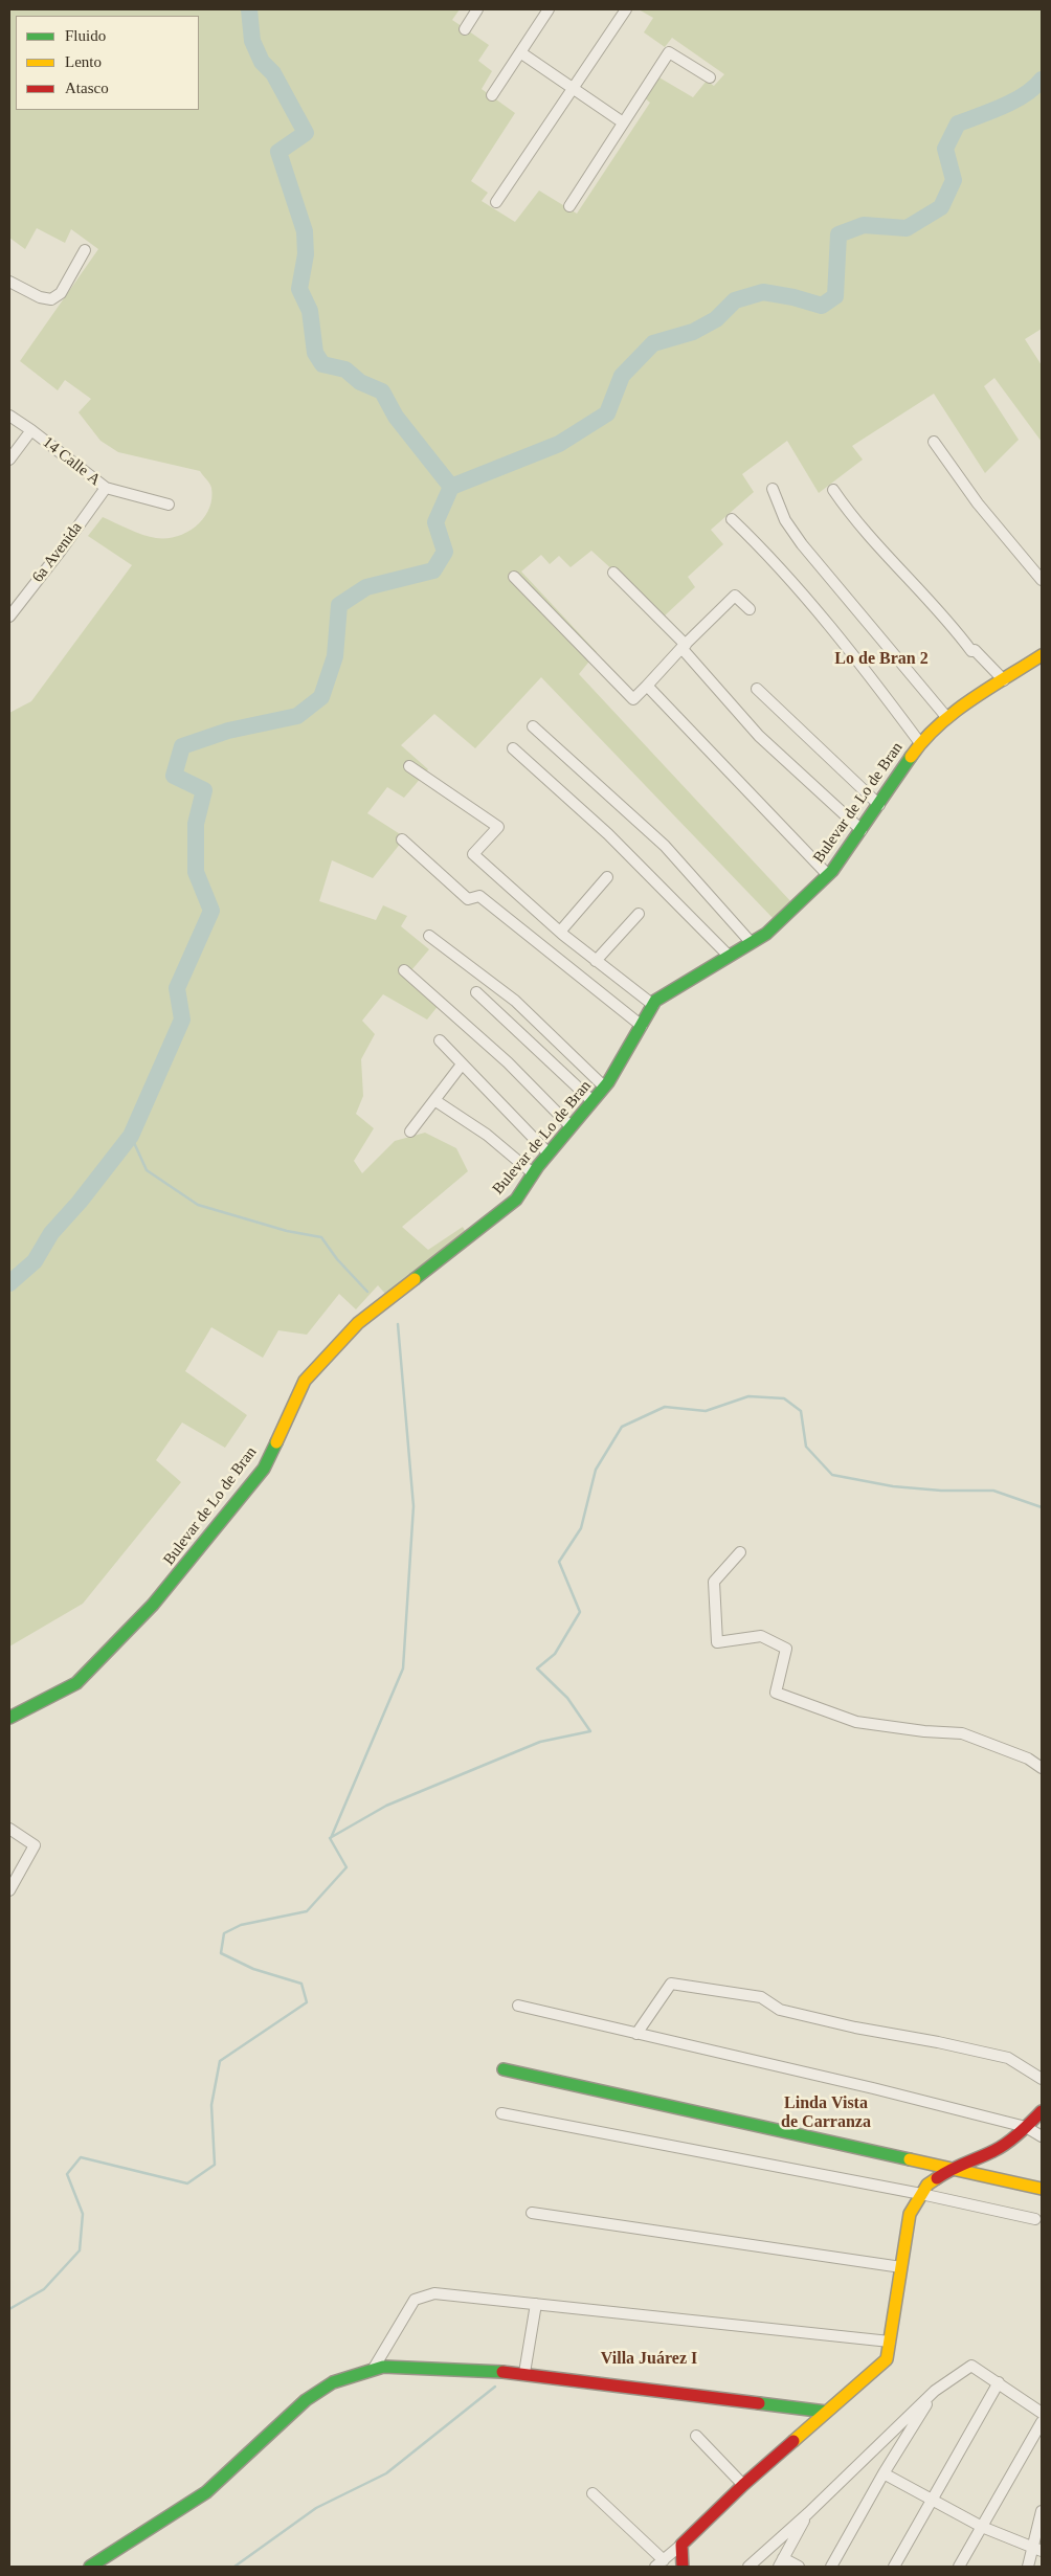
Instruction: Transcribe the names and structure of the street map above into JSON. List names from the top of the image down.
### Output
{
  "streets": {
    "street": ["14 Calle A", "6a Avenida", "Bulevar de Lo de Bran"]
  },
  "crossings": [
    ["14 Calle A", "6a Avenida"]
  ],
  "districts": ["Lo de Bran 2", "Linda Vista de Carranza", "Villa Juárez I"],
  "legend": ["Fluido", "Lento", "Atasco"]
}
